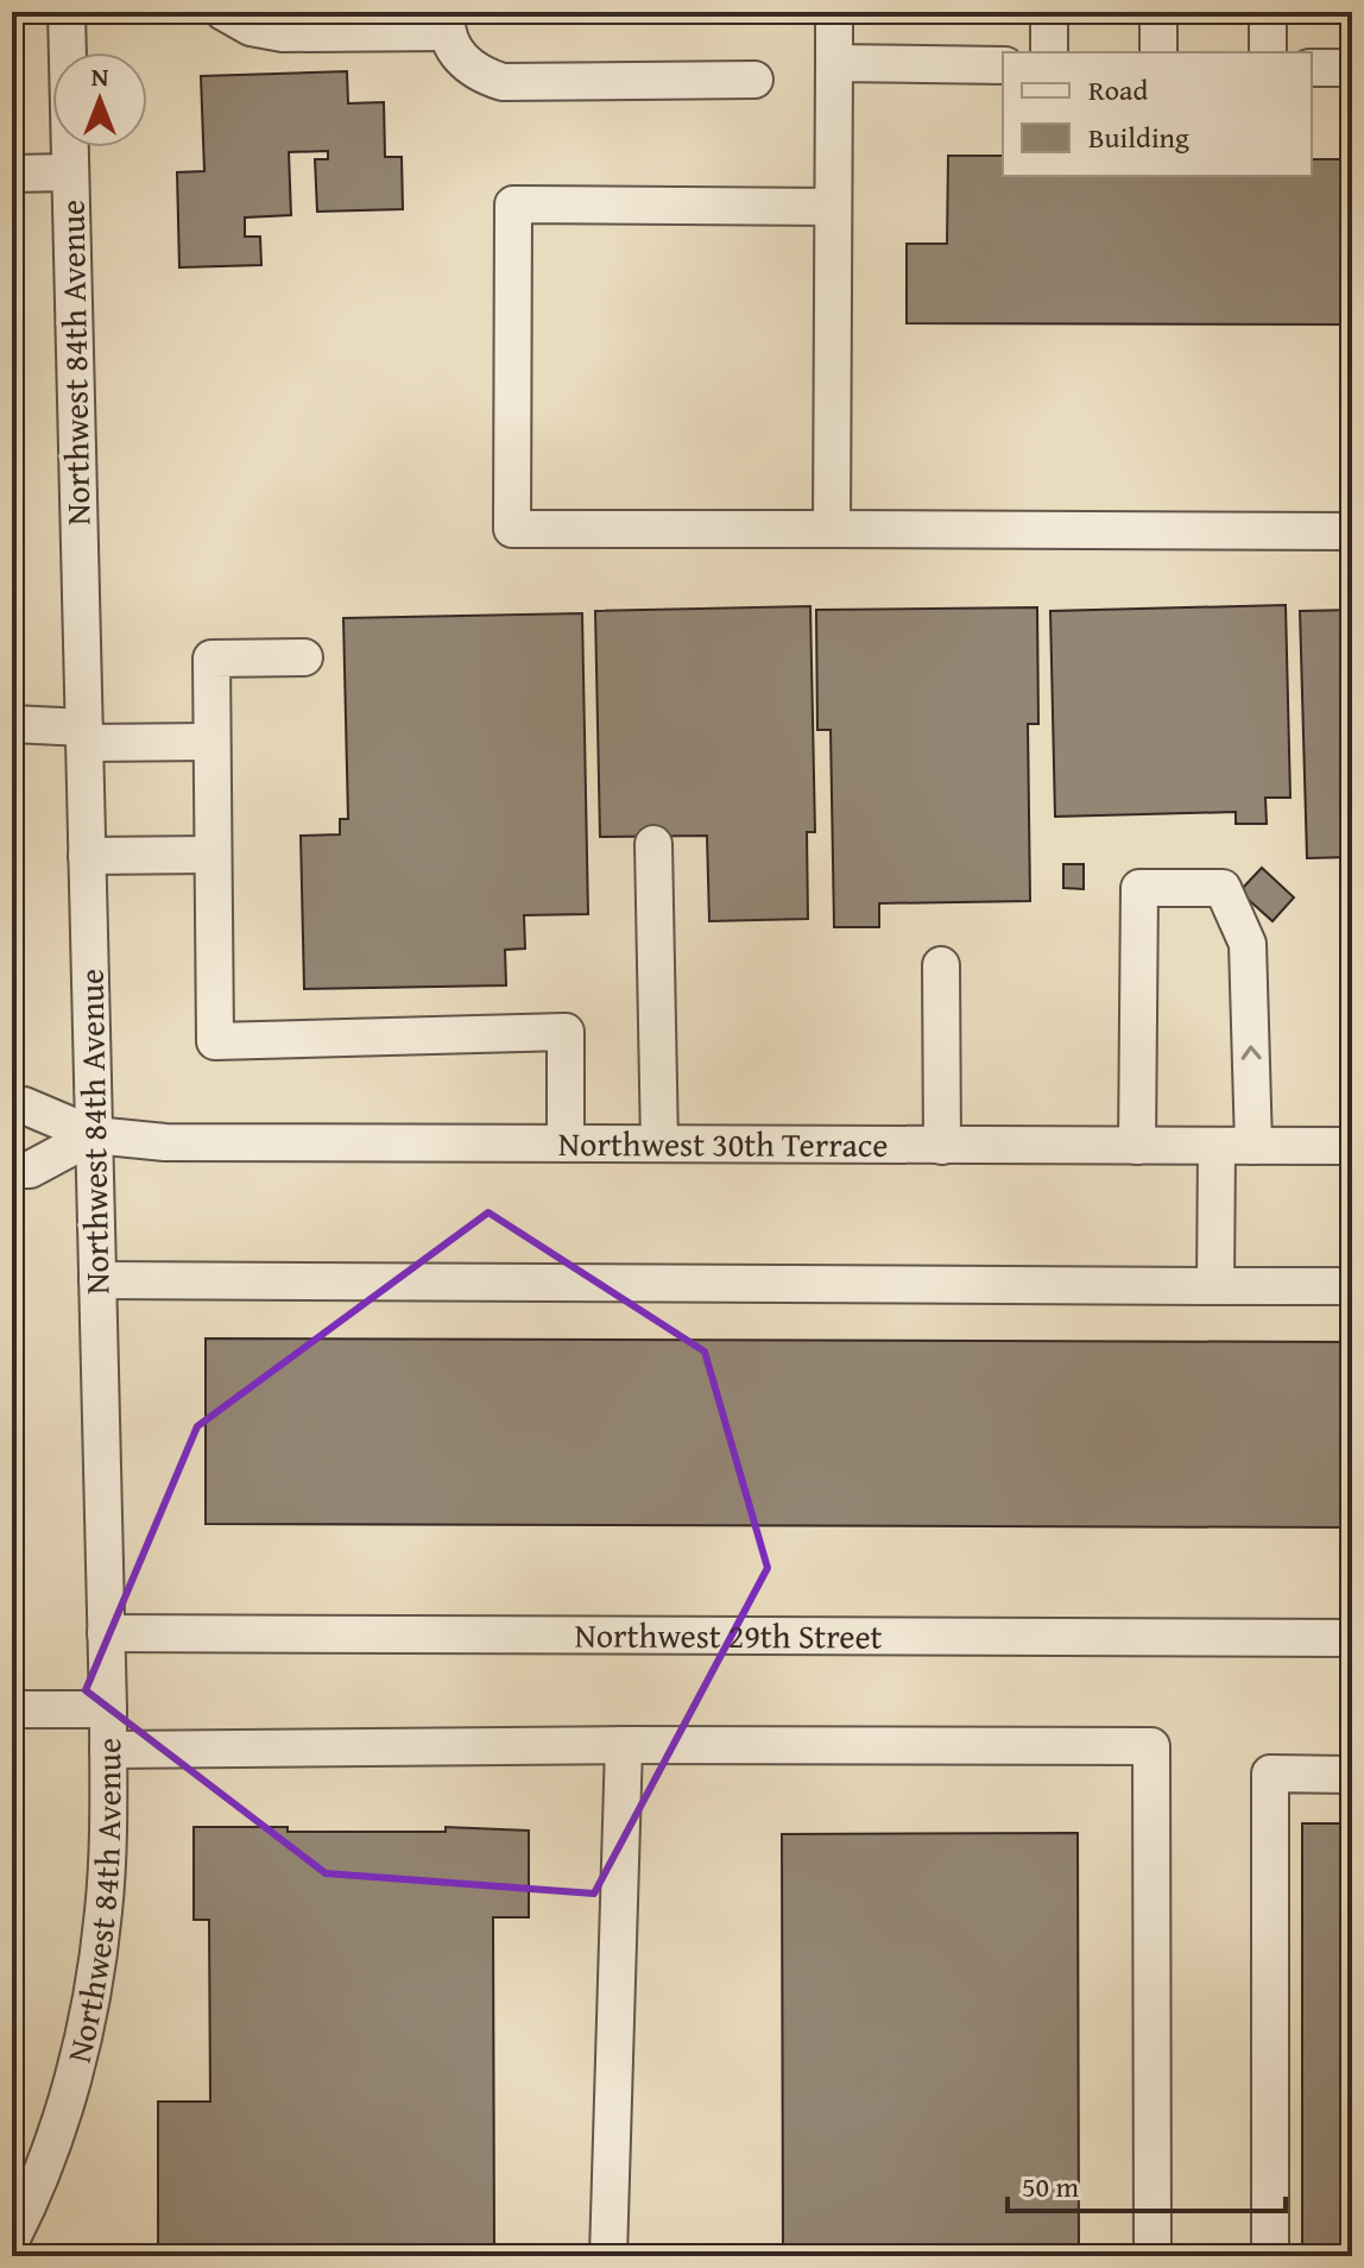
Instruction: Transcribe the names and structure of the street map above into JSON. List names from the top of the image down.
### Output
{
  "streets": {
    "street": ["Northwest 84th Avenue", "Northwest 30th Terrace", "Northwest 29th Street"]
  },
  "crossings": [
    ["Northwest 84th Avenue", "Northwest 30th Terrace"],
    ["Northwest 84th Avenue", "Northwest 29th Street"]
  ],
  "legend": ["Road", "Building"],
  "scale_bar": "50 m",
  "north": "top"
}
